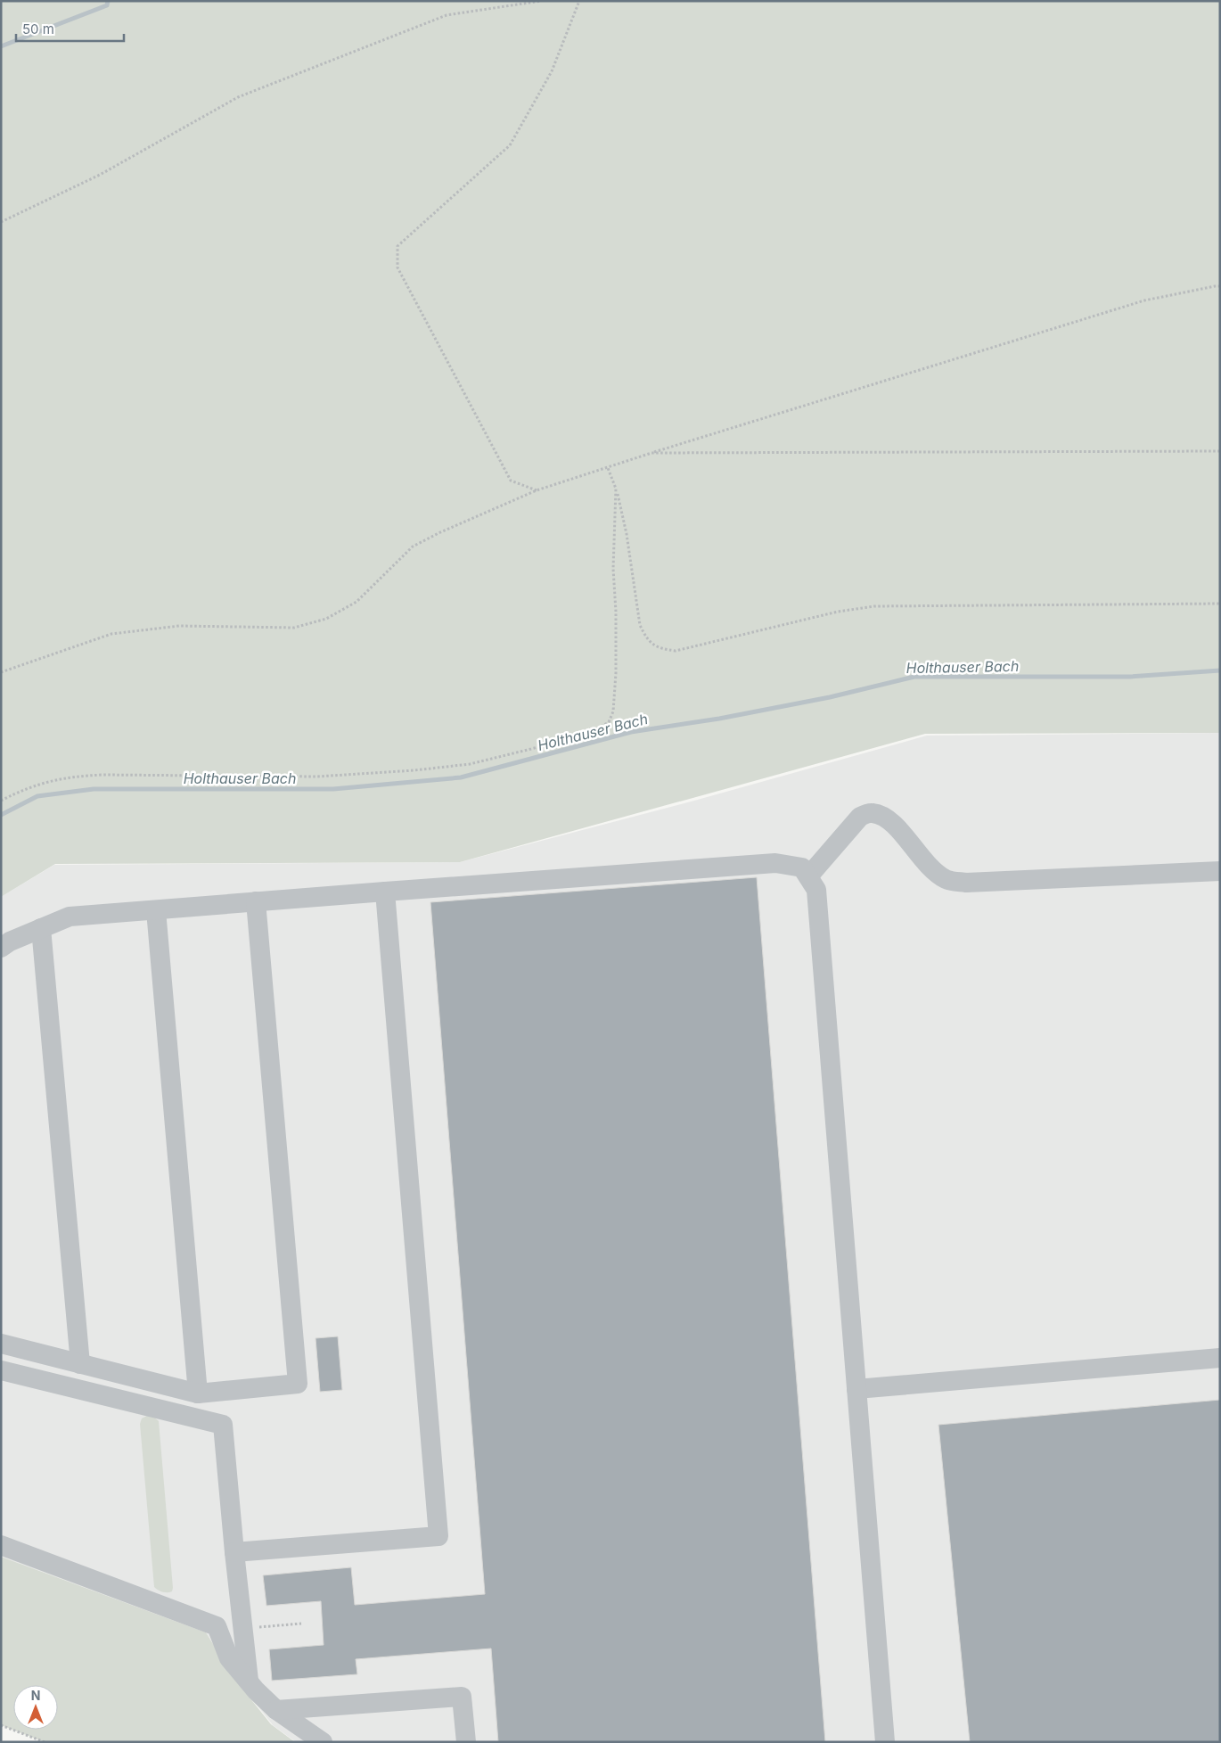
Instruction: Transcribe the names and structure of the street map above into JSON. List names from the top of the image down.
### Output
{
  "water": ["Holthauser Bach"],
  "scale_bar": "50 m",
  "north": "top"
}
